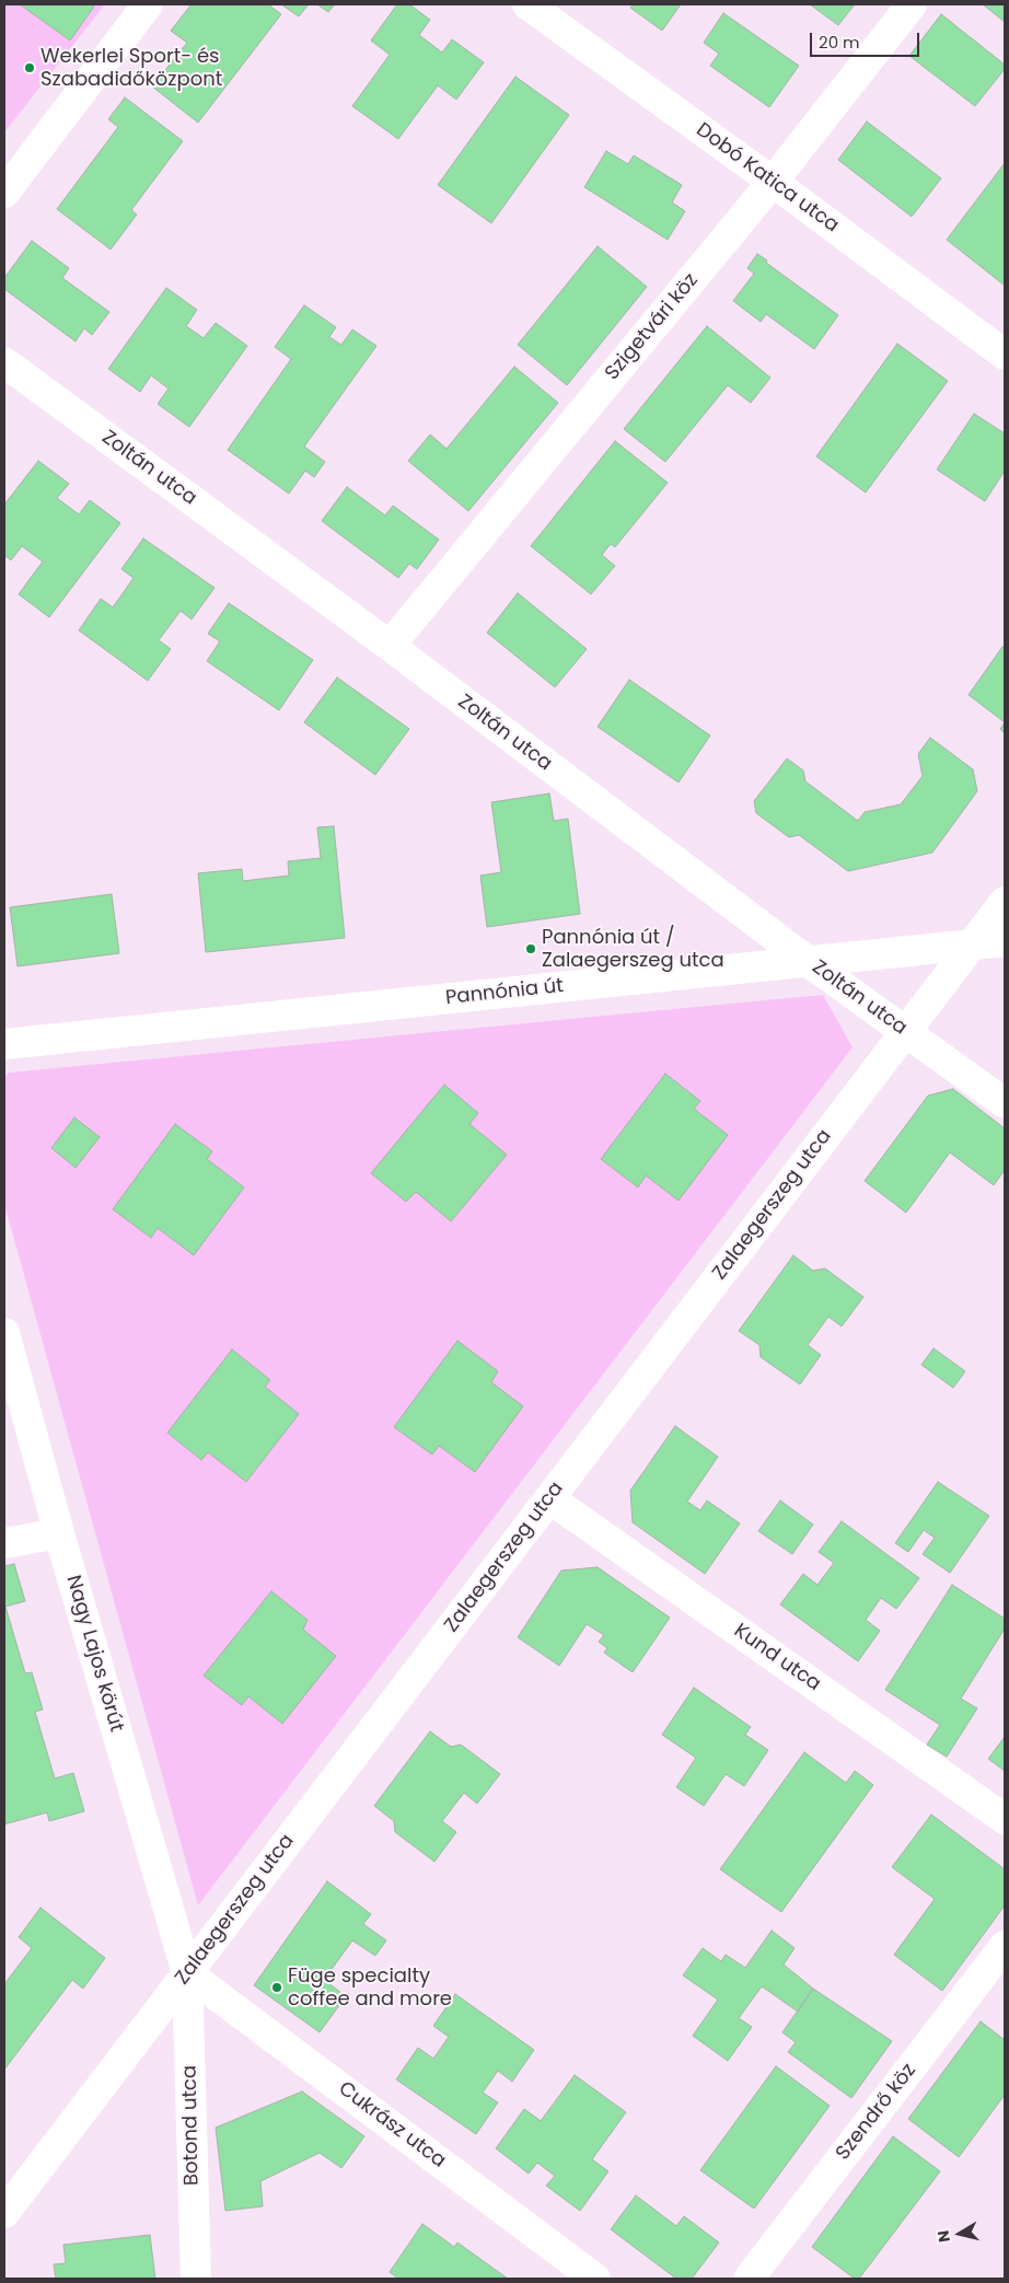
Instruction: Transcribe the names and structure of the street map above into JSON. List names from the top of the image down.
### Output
{
  "streets": {
    "street": [
      "Dobó Katica utca",
      "Szigetvári köz",
      "Zoltán utca",
      "Pannónia út",
      "Zalaegerszeg utca",
      "Nagy Lajos körút",
      "Kund utca",
      "Szendrő köz",
      "Botond utca",
      "Cukrász utca"
    ]
  },
  "crossings": [
    ["Dobó Katica utca", "Szigetvári köz"],
    ["Szigetvári köz", "Zoltán utca"],
    ["Zoltán utca", "Pannónia út"],
    ["Zoltán utca", "Zalaegerszeg utca"],
    ["Pannónia út", "Zalaegerszeg utca"],
    ["Zalaegerszeg utca", "Nagy Lajos körút"],
    ["Zalaegerszeg utca", "Kund utca"],
    ["Zalaegerszeg utca", "Botond utca"],
    ["Zalaegerszeg utca", "Cukrász utca"],
    ["Nagy Lajos körút", "Botond utca"],
    ["Nagy Lajos körút", "Cukrász utca"],
    ["Botond utca", "Cukrász utca"]
  ],
  "places": ["Wekerlei Sport- és Szabadidőközpont", "Pannónia út / Zalaegerszeg utca", "Füge specialty coffee and more"],
  "scale_bar": "20 m",
  "north": "left"
}
